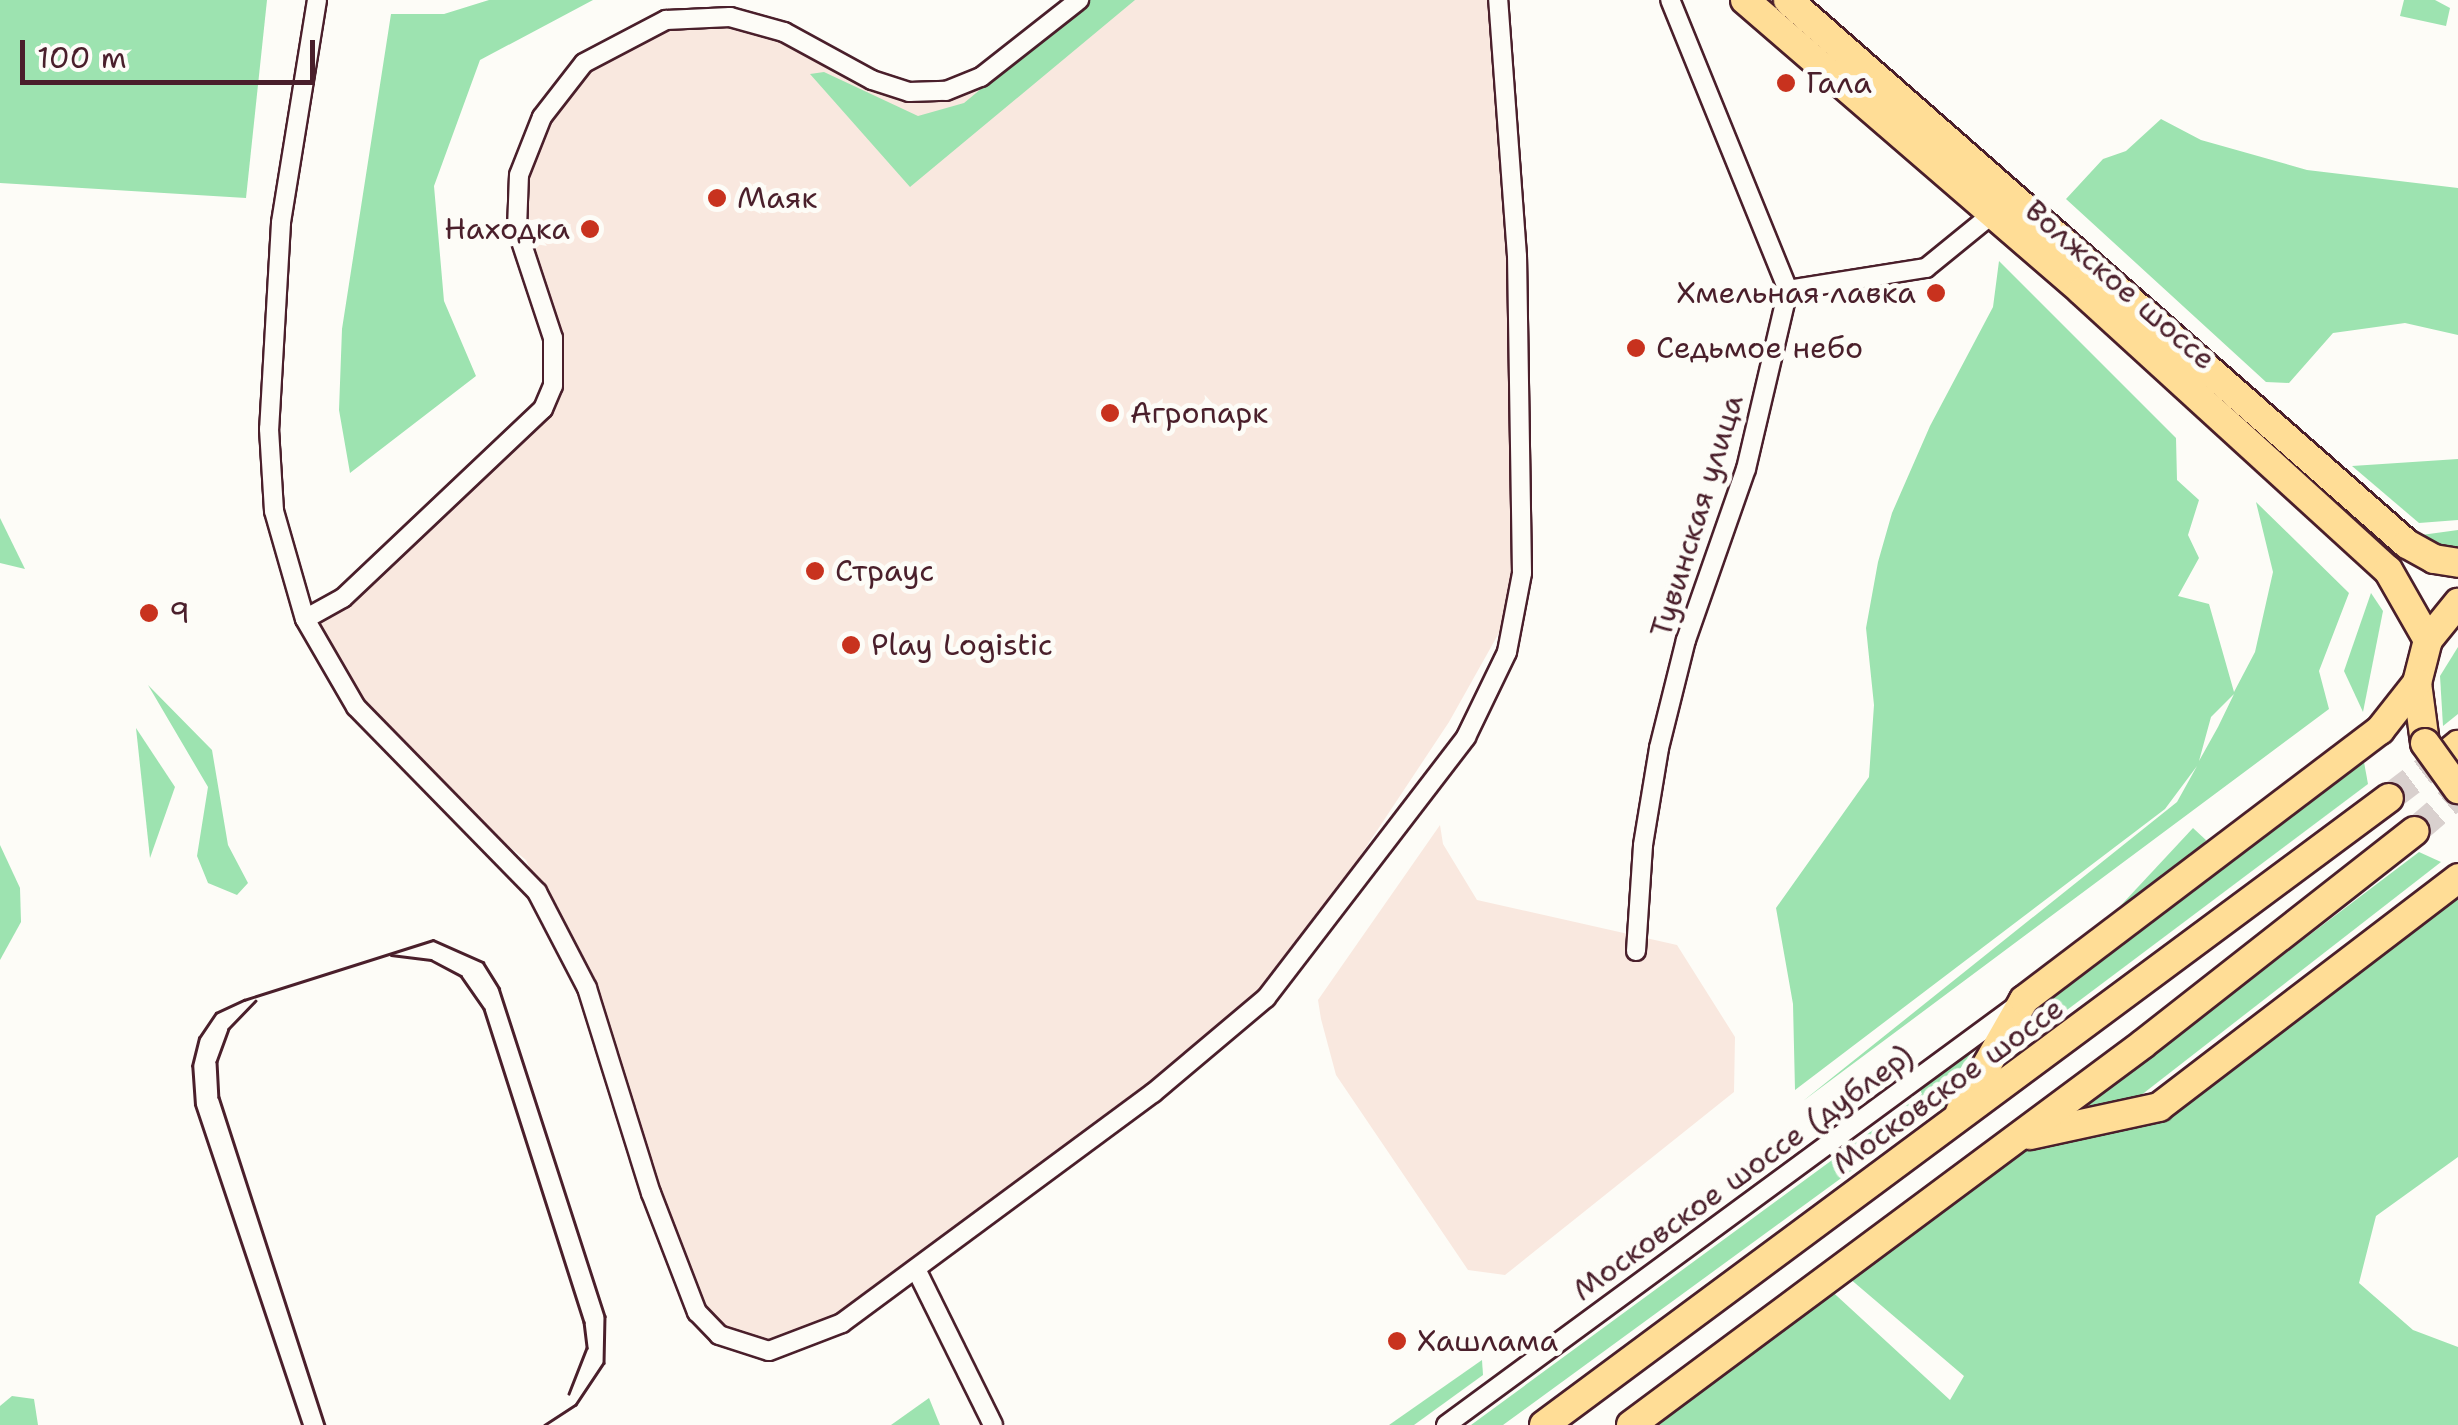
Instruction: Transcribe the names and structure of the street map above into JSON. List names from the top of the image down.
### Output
{
  "streets": {
    "main road": ["Волжское шоссе", "Московское шоссе"],
    "street": ["Тувинская улица", "Московское шоссе (дублер)"]
  },
  "places": [
    "Гала",
    "Маяк",
    "Находка",
    "Хмельная лавка",
    "Седьмое небо",
    "Агропарк",
    "Страус",
    "9",
    "Play Logistic",
    "Хашлама"
  ],
  "scale_bar": "100 m"
}
